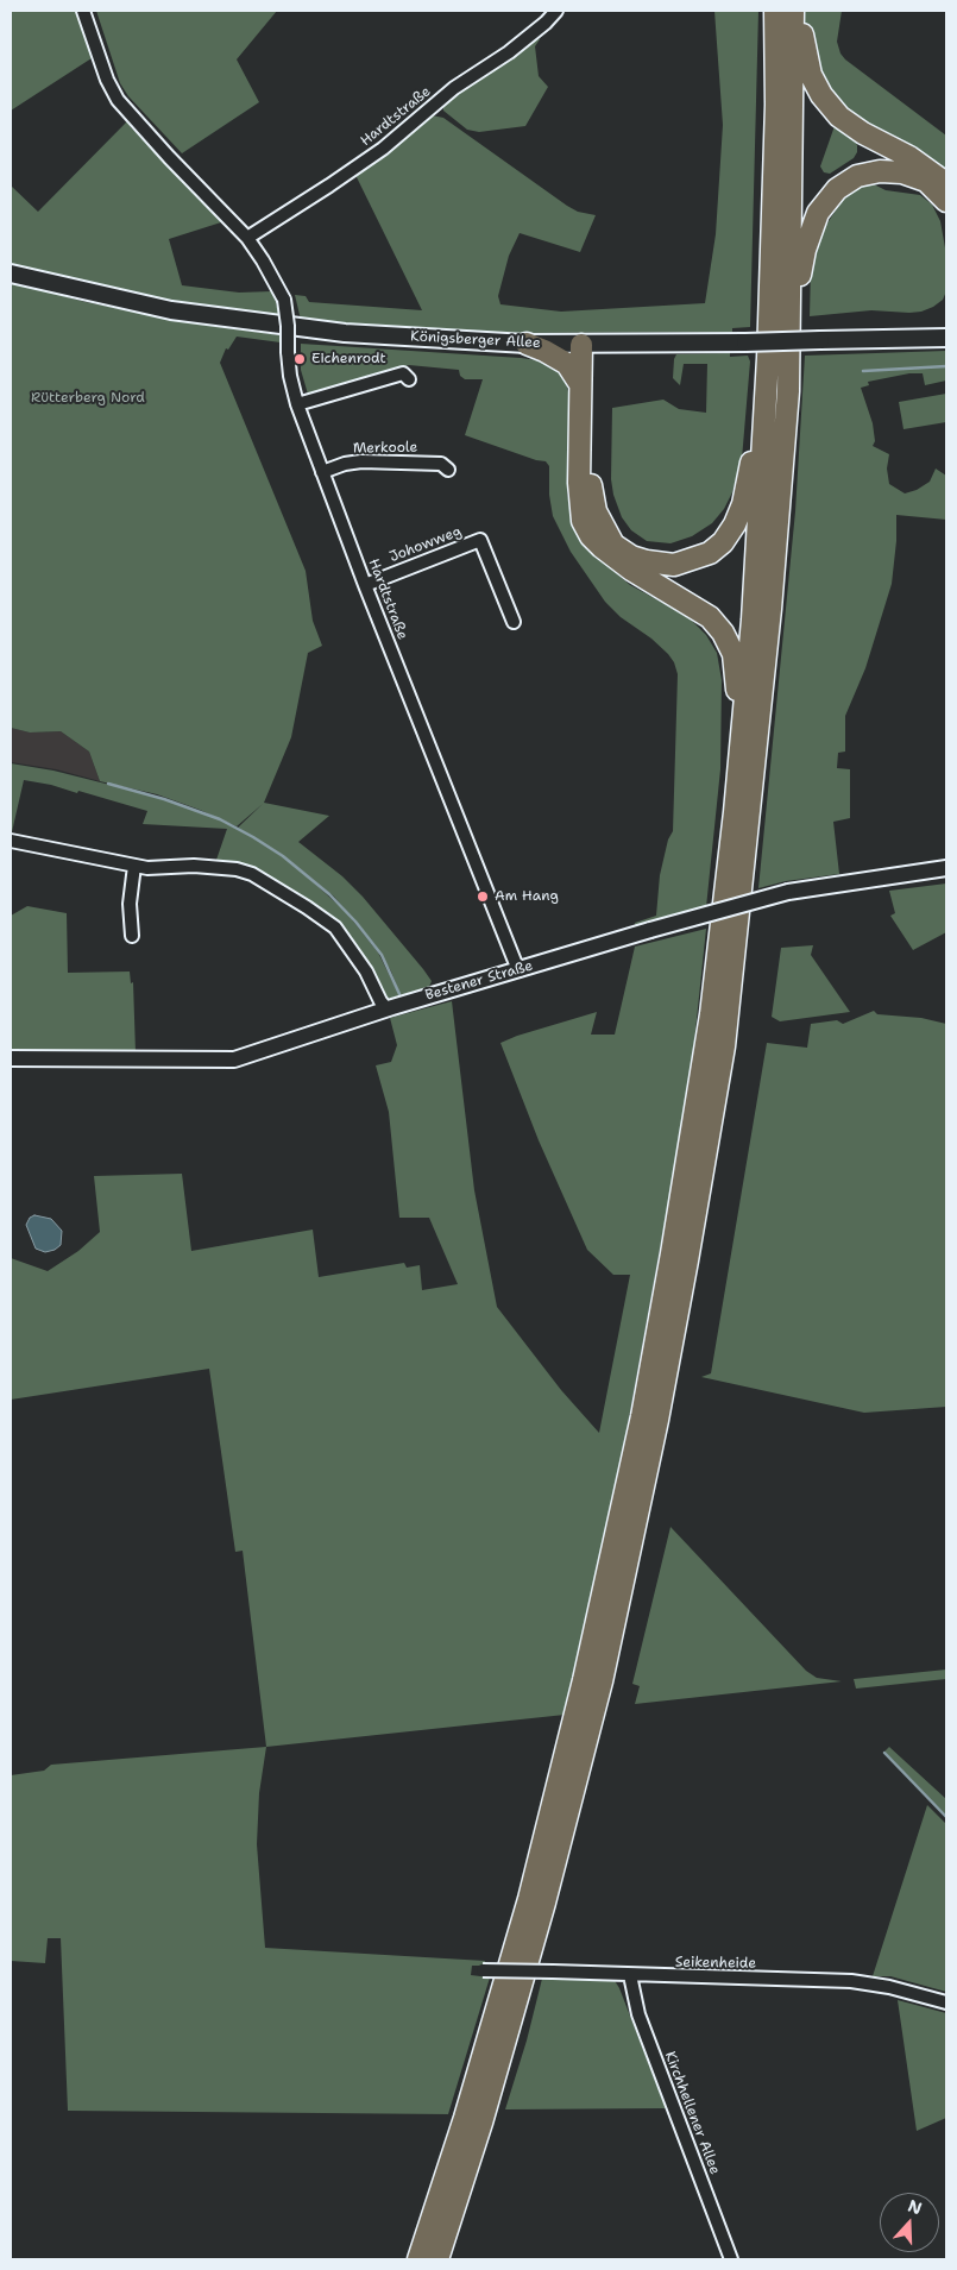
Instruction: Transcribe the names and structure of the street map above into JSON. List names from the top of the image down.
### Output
{
  "streets": {
    "main road": ["Königsberger Allee"],
    "street": [
      "Hardtstraße",
      "Merkoole",
      "Johowweg",
      "Bestener Straße",
      "Seikenheide",
      "Kirchhellener Allee"
    ]
  },
  "crossings": [
    ["Hardtstraße", "Merkoole"],
    ["Hardtstraße", "Johowweg"],
    ["Hardtstraße", "Bestener Straße"],
    ["Seikenheide", "Kirchhellener Allee"]
  ],
  "parks": ["Rütterberg Nord"],
  "places": ["Eichenrodt", "Am Hang"],
  "north": "top"
}
